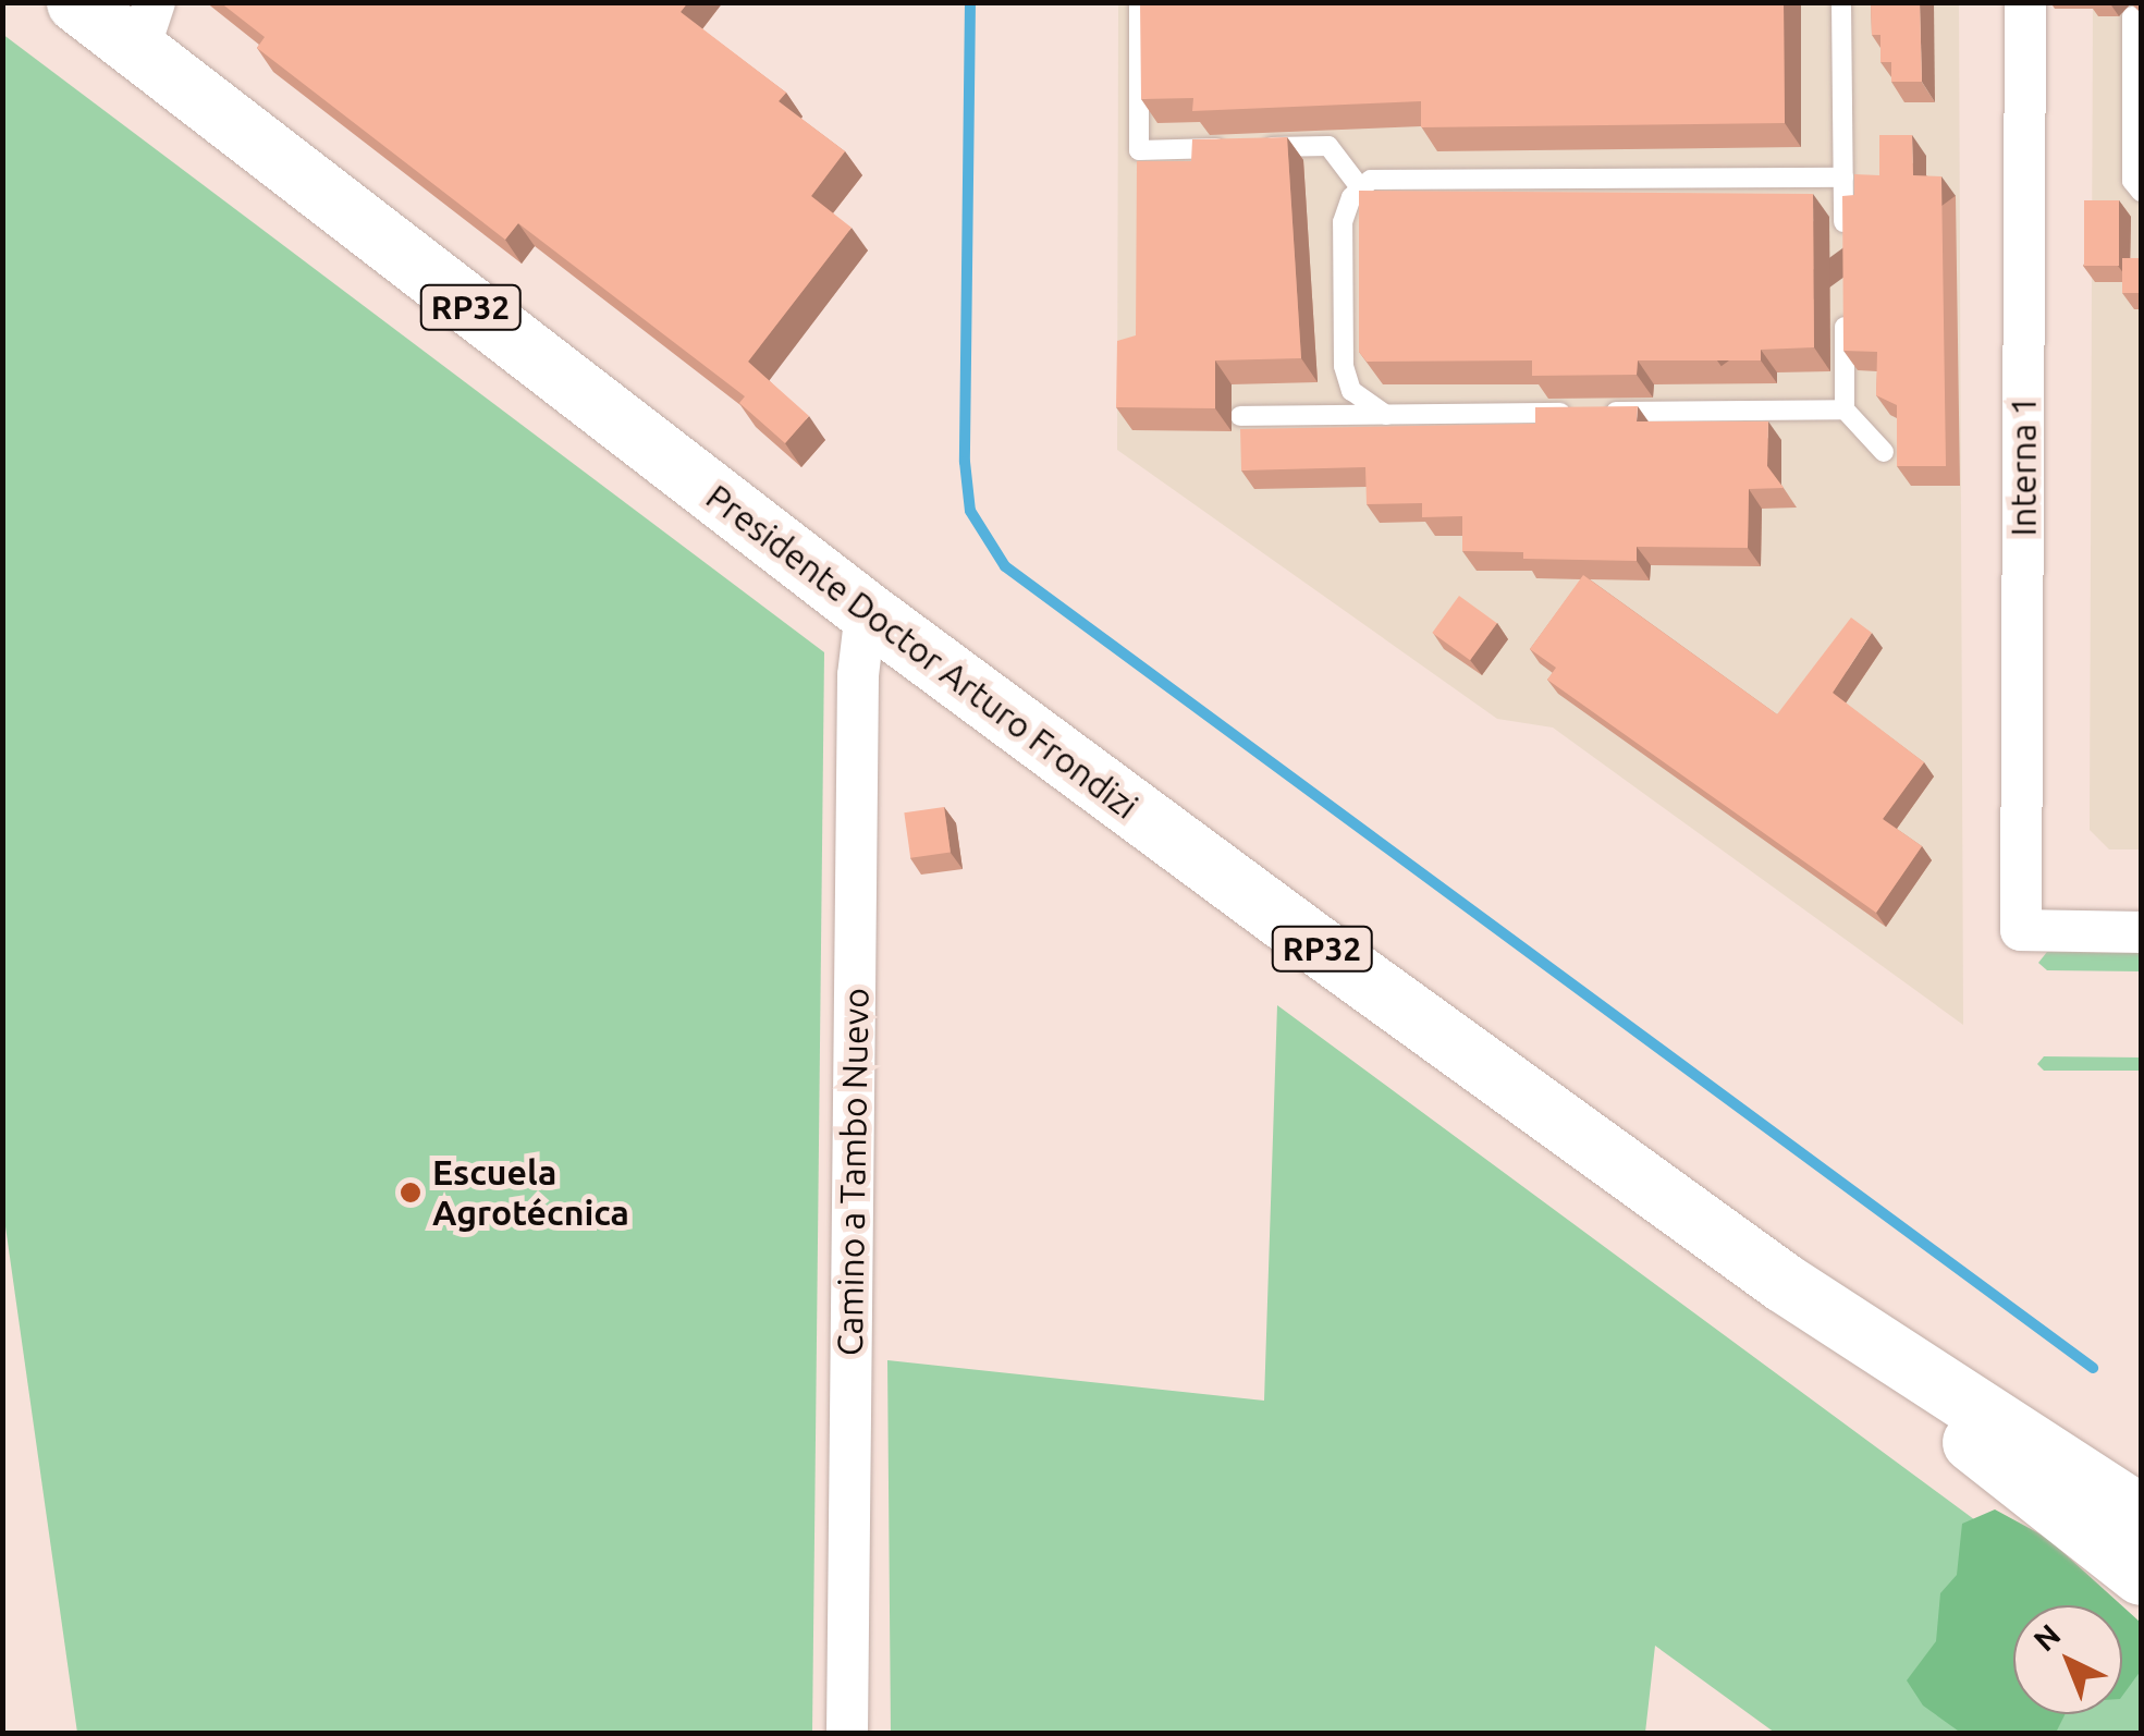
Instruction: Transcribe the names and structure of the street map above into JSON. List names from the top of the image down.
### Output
{
  "streets": {
    "main road": ["RP32", "Presidente Doctor Arturo Frondizi"],
    "street": ["Interna 1", "Camino a Tambo Nuevo"]
  },
  "crossings": [
    ["Presidente Doctor Arturo Frondizi", "Camino a Tambo Nuevo"]
  ],
  "places": ["Escuela Agrotécnica"],
  "north": "top left"
}
